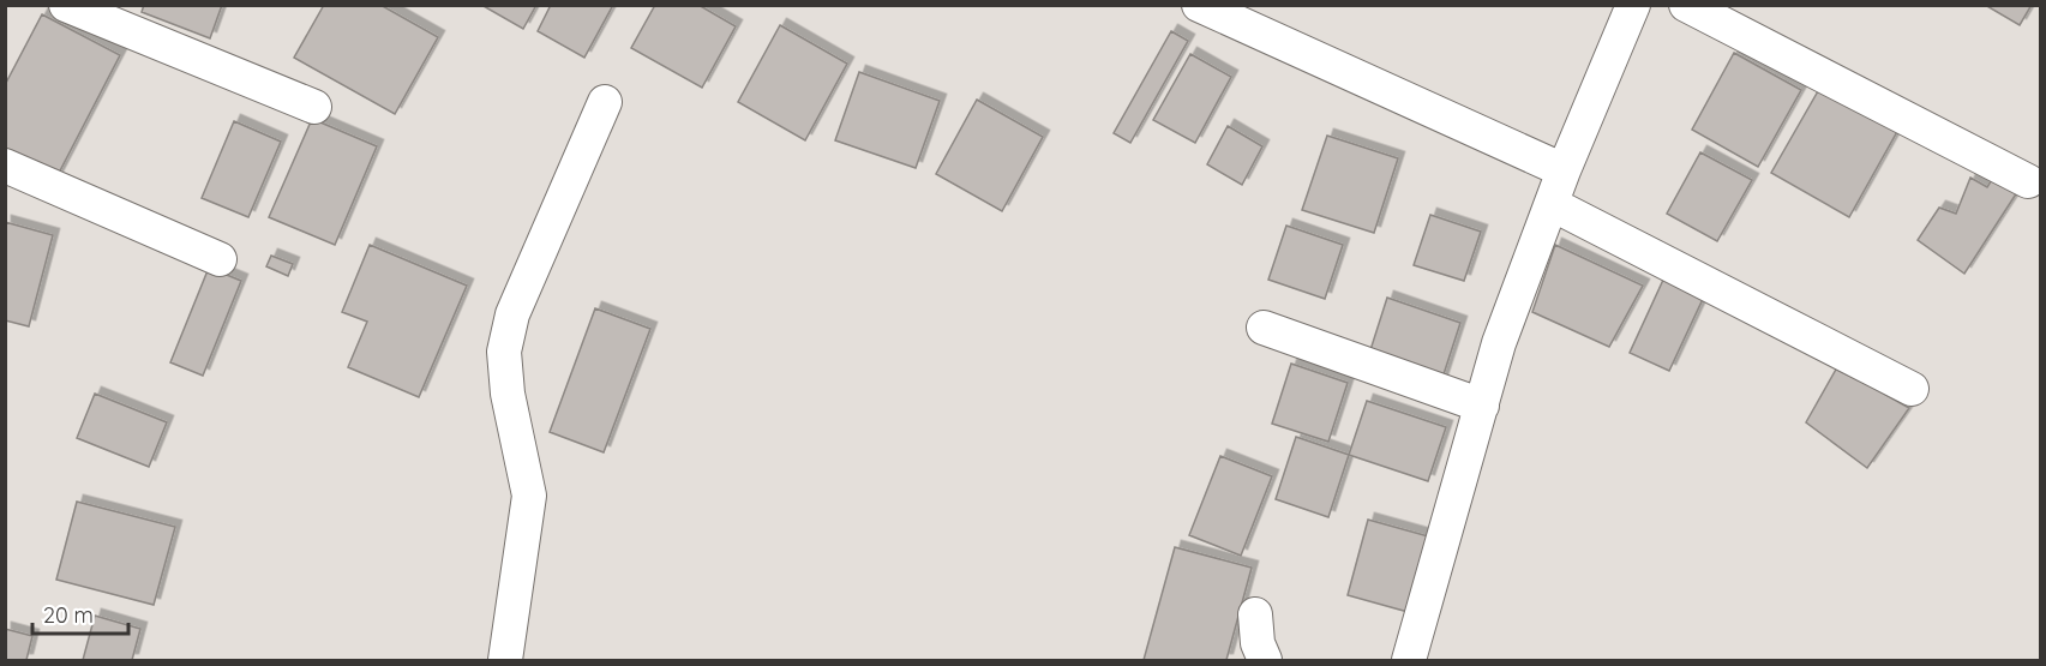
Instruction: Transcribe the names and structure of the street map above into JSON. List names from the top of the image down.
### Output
{
  "scale_bar": "20 m"
}
